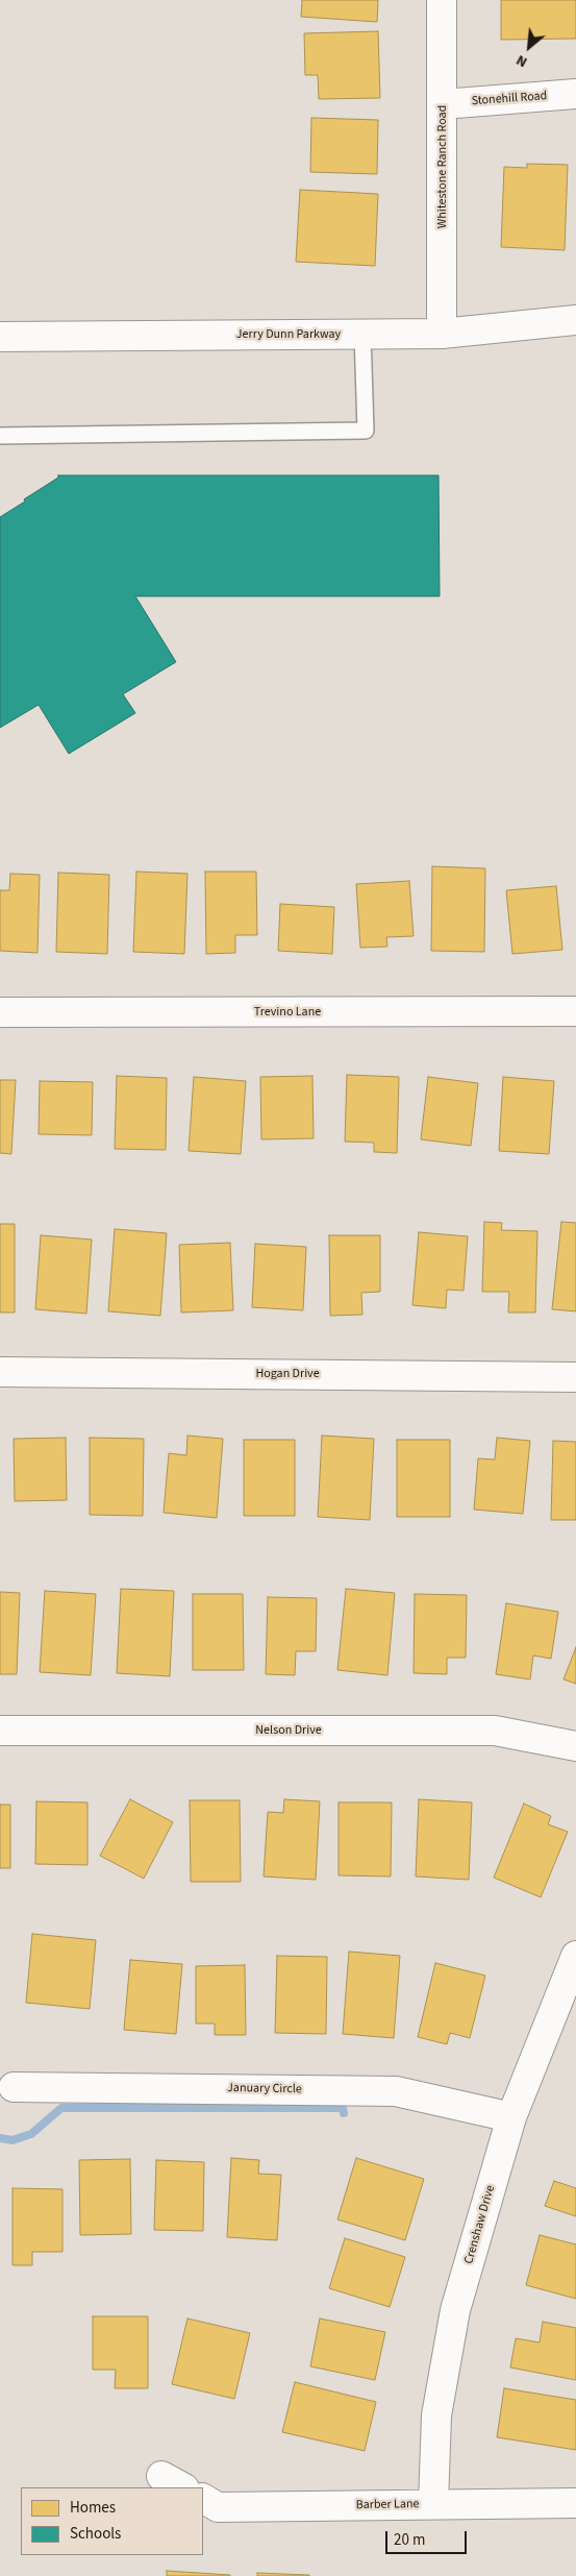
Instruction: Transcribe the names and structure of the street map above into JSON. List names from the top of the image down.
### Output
{
  "streets": {
    "street": [
      "Stonehill Road",
      "Whitestone Ranch Road",
      "Jerry Dunn Parkway",
      "Trevino Lane",
      "Hogan Drive",
      "Nelson Drive",
      "January Circle",
      "Crenshaw Drive",
      "Barber Lane"
    ]
  },
  "crossings": [
    ["Stonehill Road", "Whitestone Ranch Road"],
    ["Whitestone Ranch Road", "Jerry Dunn Parkway"],
    ["January Circle", "Crenshaw Drive"],
    ["Crenshaw Drive", "Barber Lane"]
  ],
  "legend": ["Homes", "Schools"],
  "scale_bar": "20 m",
  "north": "bottom left"
}
